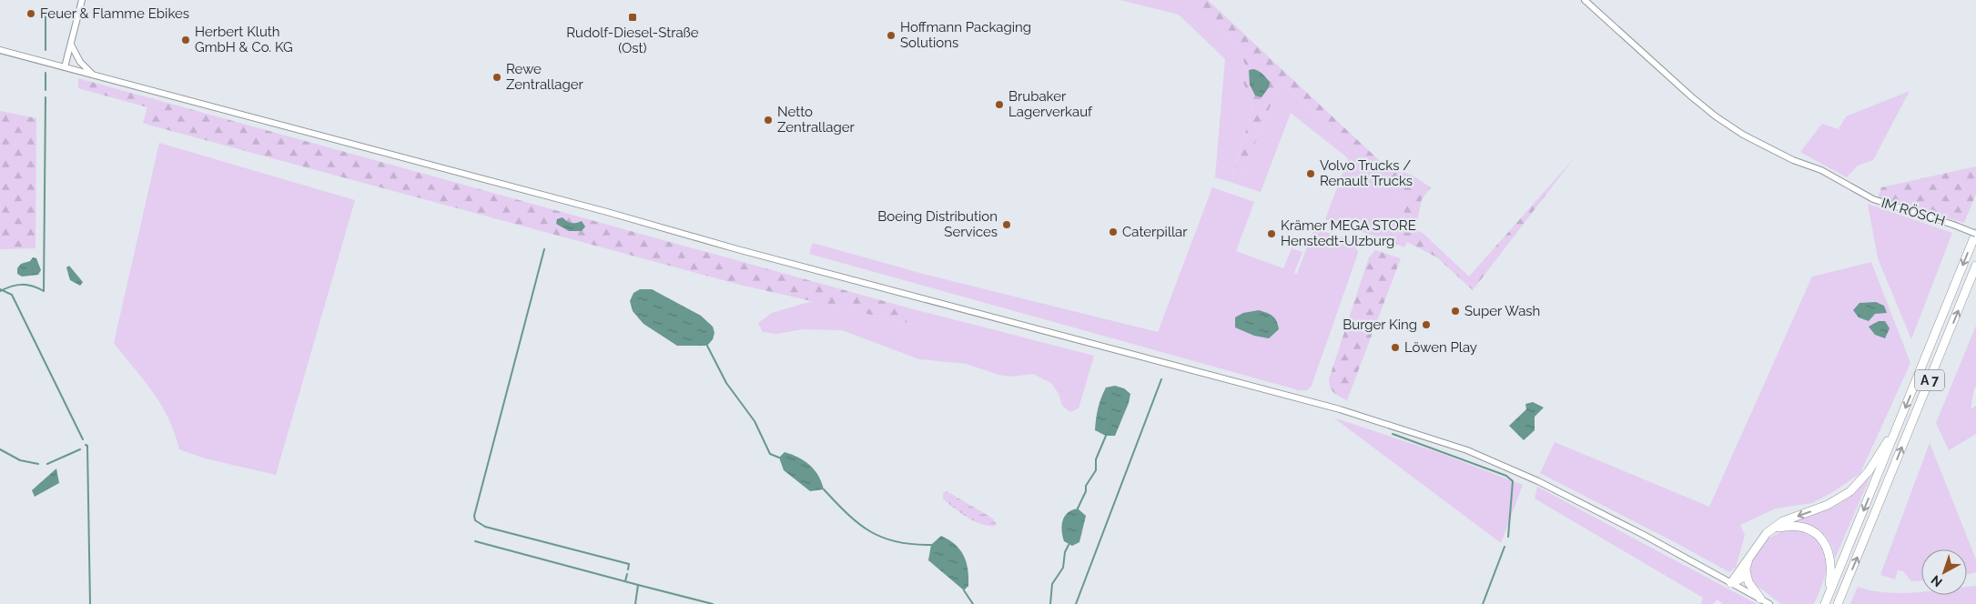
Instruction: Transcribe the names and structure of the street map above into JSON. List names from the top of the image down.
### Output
{
  "streets": {
    "highway": ["A 7"],
    "main road": ["IM RÖSCH"]
  },
  "crossings": [
    ["IM RÖSCH", "A 7"]
  ],
  "places": {
    "other": [
      "Feuer & Flamme Ebikes",
      "Hoffmann Packaging Solutions",
      "Herbert Kluth GmbH & Co. KG",
      "Rewe Zentrallager",
      "Brubaker Lagerverkauf",
      "Netto Zentrallager",
      "Volvo Trucks / Renault Trucks",
      "Boeing Distribution Services",
      "Caterpillar",
      "Krämer MEGA STORE Henstedt-Ulzburg",
      "Super Wash",
      "Burger King",
      "Löwen Play"
    ],
    "transit": ["Rudolf-Diesel-Straße (Ost)"]
  },
  "north": "bottom left"
}
